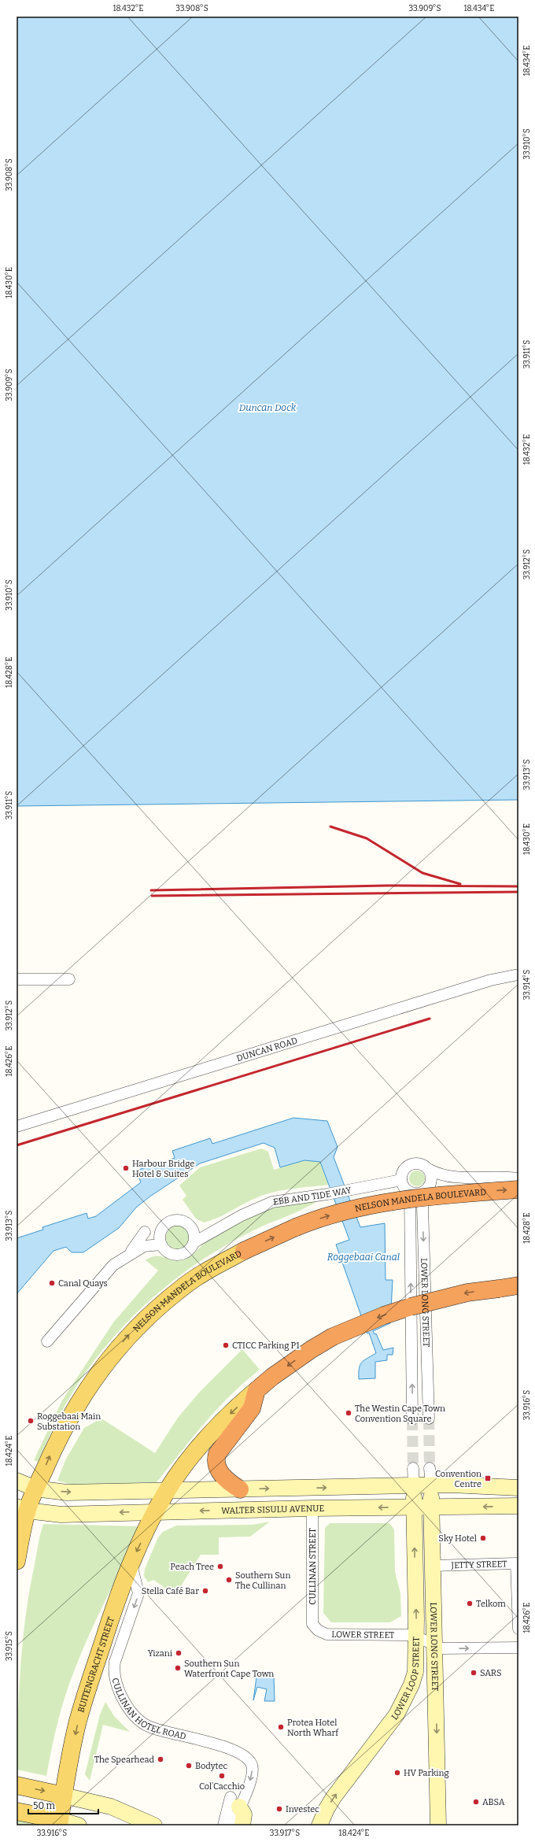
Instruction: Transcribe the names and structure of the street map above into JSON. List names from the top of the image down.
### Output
{
  "streets": {
    "highway": ["NELSON MANDELA BOULEVARD"],
    "main road": ["BUITENGRACHT STREET"],
    "street": [
      "DUNCAN ROAD",
      "EBB AND TIDE WAY",
      "LOWER LONG STREET",
      "WALTER SISULU AVENUE",
      "JETTY STREET",
      "CULLINAN STREET",
      "LOWER STREET",
      "LOWER LOOP STREET",
      "CULLINAN HOTEL ROAD"
    ]
  },
  "crossings": [
    ["EBB AND TIDE WAY", "LOWER LONG STREET"],
    ["NELSON MANDELA BOULEVARD", "WALTER SISULU AVENUE"],
    ["LOWER LONG STREET", "WALTER SISULU AVENUE"],
    ["LOWER LONG STREET", "JETTY STREET"],
    ["LOWER LONG STREET", "LOWER STREET"],
    ["WALTER SISULU AVENUE", "CULLINAN STREET"],
    ["WALTER SISULU AVENUE", "BUITENGRACHT STREET"],
    ["WALTER SISULU AVENUE", "LOWER LOOP STREET"],
    ["CULLINAN STREET", "LOWER STREET"],
    ["LOWER STREET", "LOWER LOOP STREET"],
    ["BUITENGRACHT STREET", "CULLINAN HOTEL ROAD"]
  ],
  "one_way": ["LOWER STREET", "BUITENGRACHT STREET", "LOWER LOOP STREET"],
  "water": ["Duncan Dock", "Roggebaai Canal"],
  "places": {
    "other": [
      "Harbour Bridge Hotel & Suites",
      "Canal Quays",
      "CTICC Parking P1",
      "The Westin Cape Town Convention Square",
      "Roggebaai Main Substation",
      "Sky Hotel",
      "Peach Tree",
      "Southern Sun The Cullinan",
      "Stella Café Bar",
      "Telkom",
      "Yizani",
      "Southern Sun Waterfront Cape Town",
      "SARS",
      "Protea Hotel North Wharf",
      "The Spearhead",
      "Bodytec",
      "HV Parking",
      "Col’Cacchio",
      "ABSA",
      "Investec"
    ],
    "transit": ["Convention Centre"]
  },
  "scale_bar": "50 m",
  "coordinates": [
    "18.432°E",
    "33.908°S",
    "33.909°S",
    "18.434°E",
    "33.910°S",
    "18.430°E",
    "33.911°S",
    "33.912°S",
    "18.428°E",
    "33.913°S",
    "33.914°S",
    "18.426°E",
    "33.916°S",
    "18.424°E",
    "33.915°S",
    "33.917°S"
  ]
}
